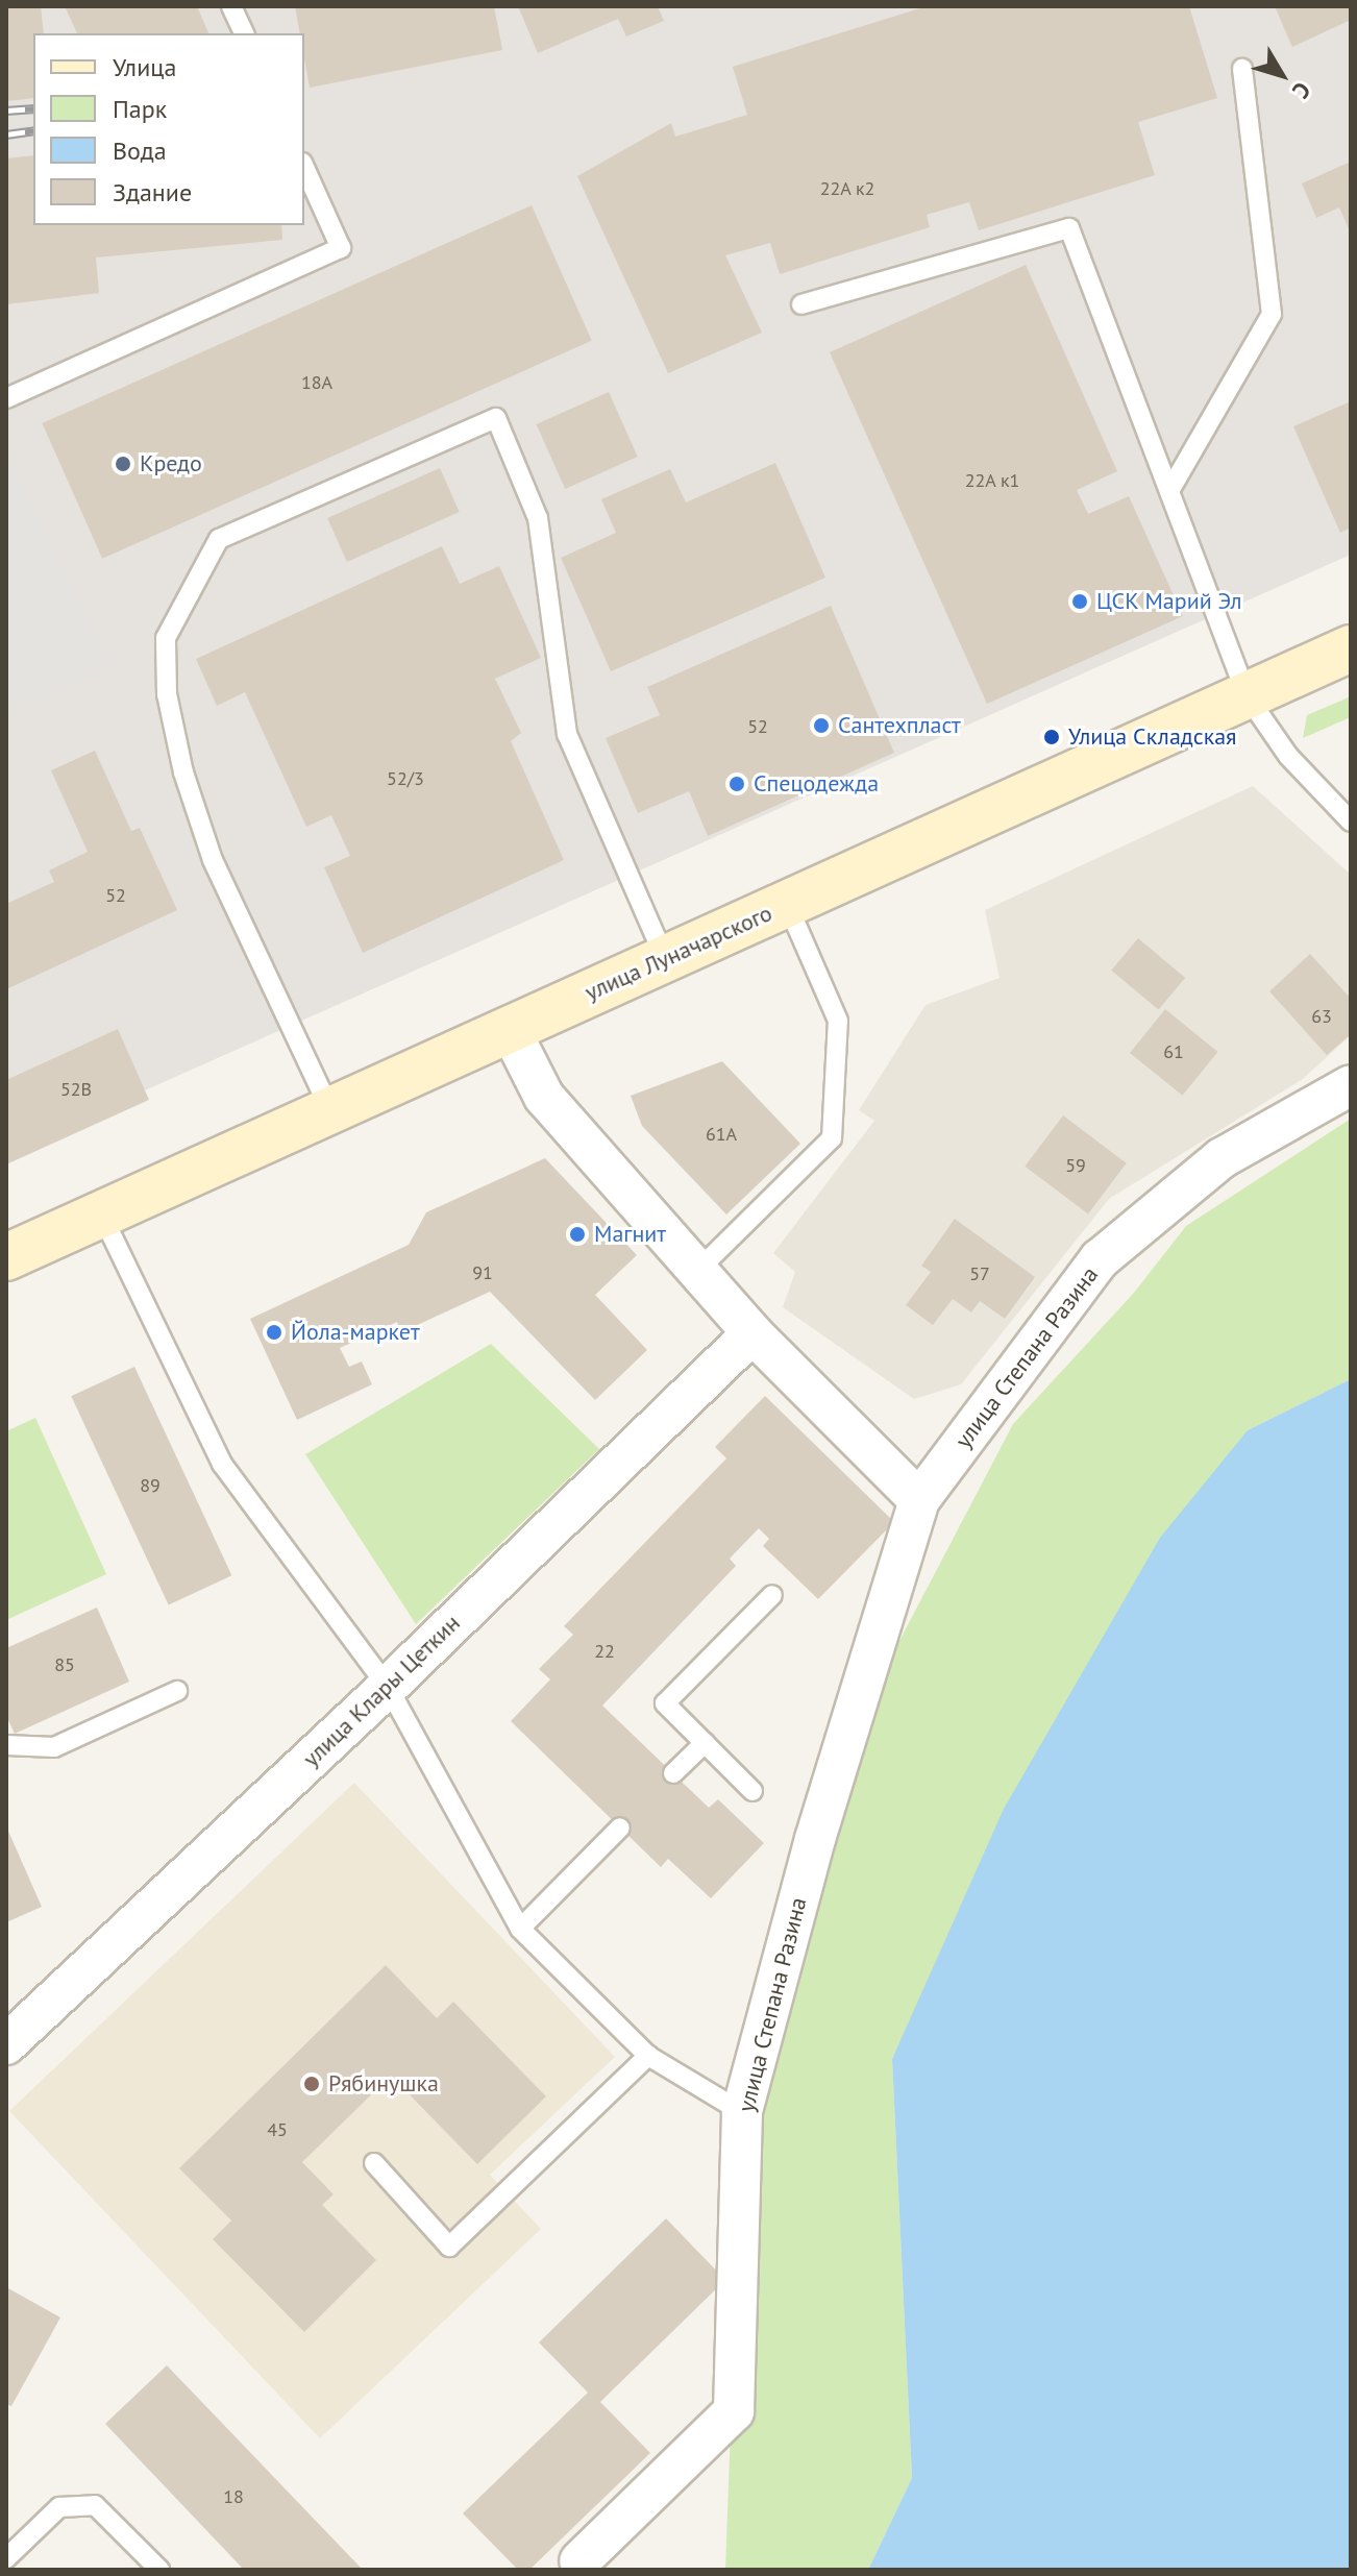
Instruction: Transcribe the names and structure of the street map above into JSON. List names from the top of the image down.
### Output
{
  "streets": {
    "main road": ["улица Луначарского"],
    "street": ["улица Степана Разина", "улица Клары Цеткин"]
  },
  "places": [
    "Кредо",
    "ЦСК Марий Эл",
    "Сантехпласт",
    "Улица Складская",
    "Спецодежда",
    "Магнит",
    "Йола-маркет",
    "Рябинушка"
  ],
  "house_numbers": [
    "22А к2",
    "18А",
    "22А к1",
    "52",
    "52/3",
    "52",
    "63",
    "61",
    "52В",
    "61А",
    "59",
    "91",
    "57",
    "89",
    "22",
    "85",
    "45",
    "18"
  ],
  "legend": [
    "Улица",
    "Парк",
    "Вода",
    "Здание"
  ],
  "north": "bottom right"
}
